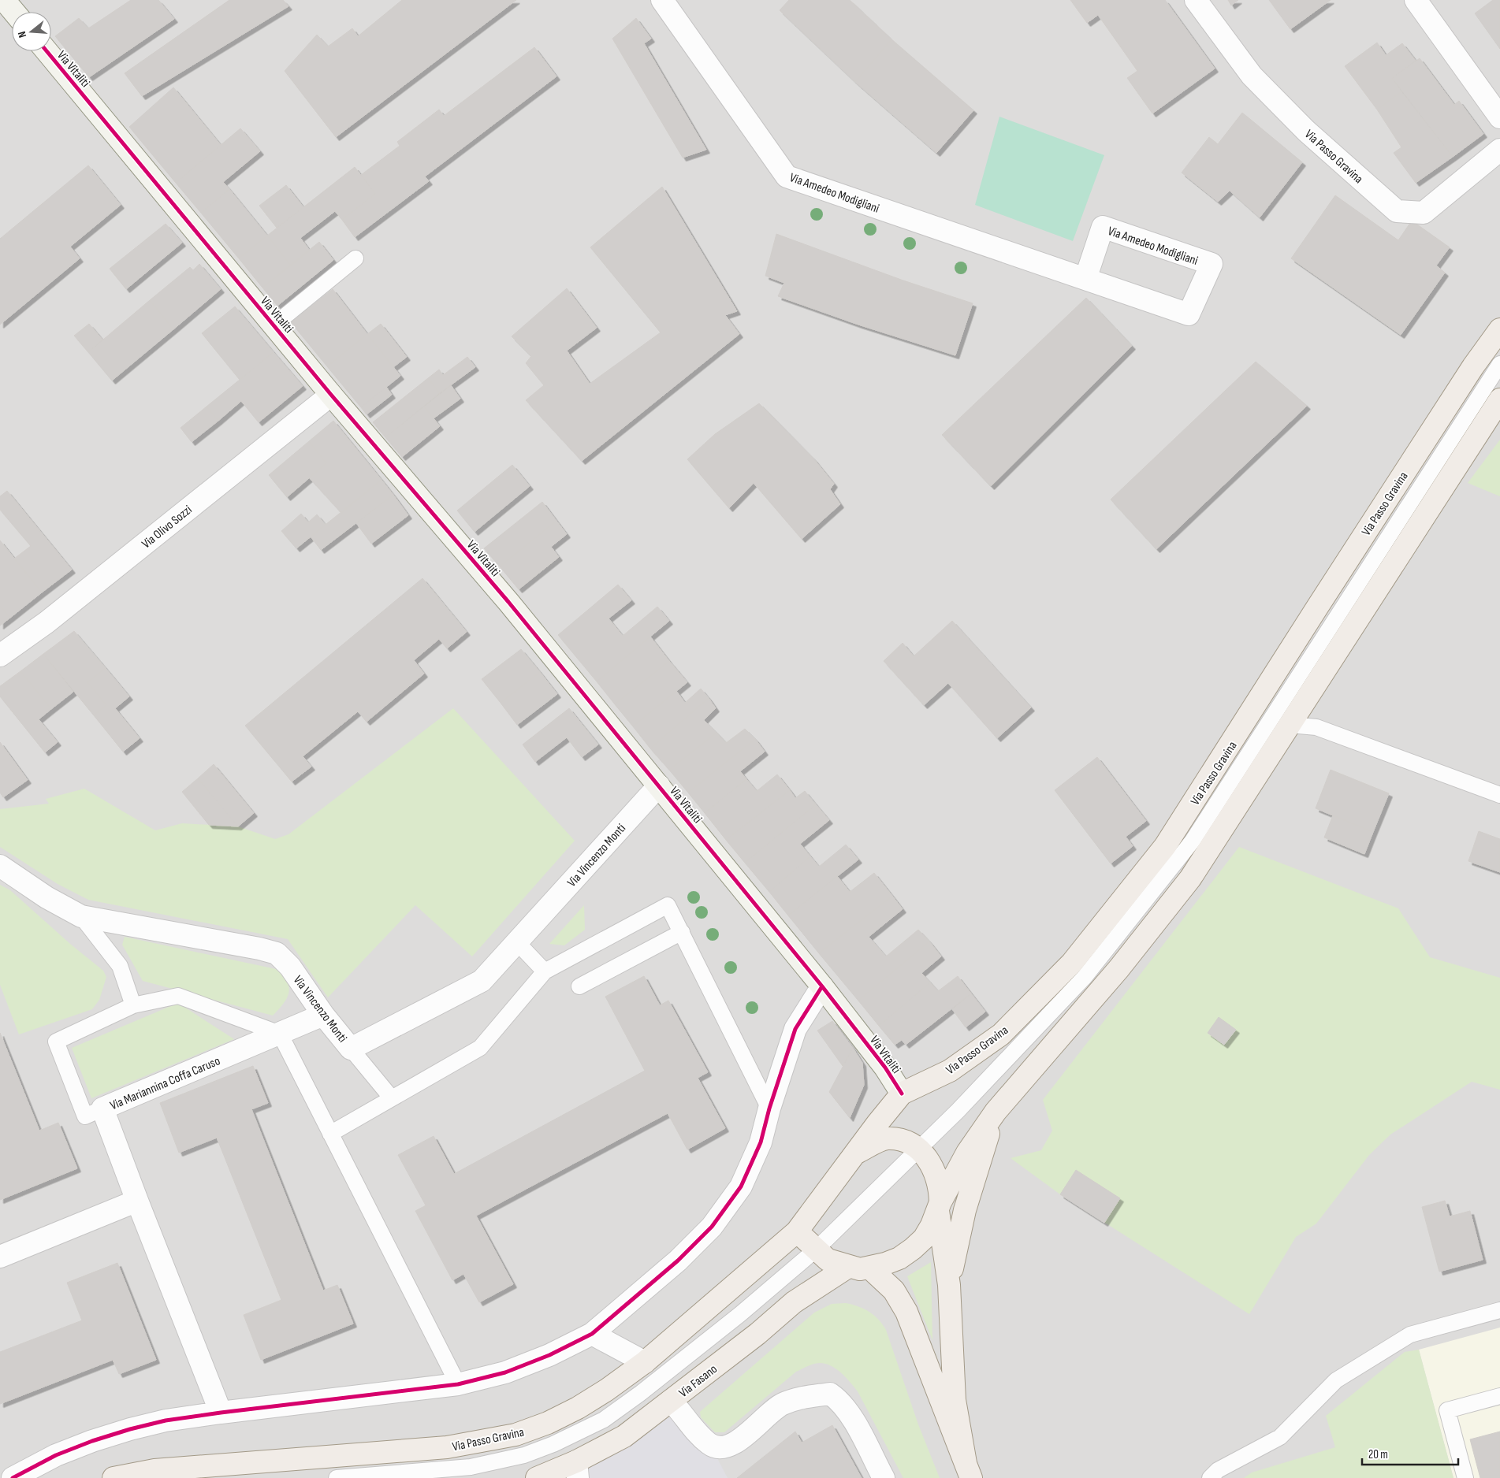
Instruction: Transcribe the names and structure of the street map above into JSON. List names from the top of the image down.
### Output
{
  "streets": {
    "main road": ["Via Passo Gravina", "Via Fasano"],
    "street": [
      "Via Vitaliti",
      "Via Amedeo Modigliani",
      "Via Olivo Sozzi",
      "Via Vincenzo Monti",
      "Via Mariannina Coffa Caruso"
    ]
  },
  "crossings": [
    ["Via Vitaliti", "Via Passo Gravina"],
    ["Via Vitaliti", "Via Olivo Sozzi"],
    ["Via Vitaliti", "Via Vincenzo Monti"],
    ["Via Vincenzo Monti", "Via Mariannina Coffa Caruso"]
  ],
  "scale_bar": "20 m",
  "north": "left"
}
